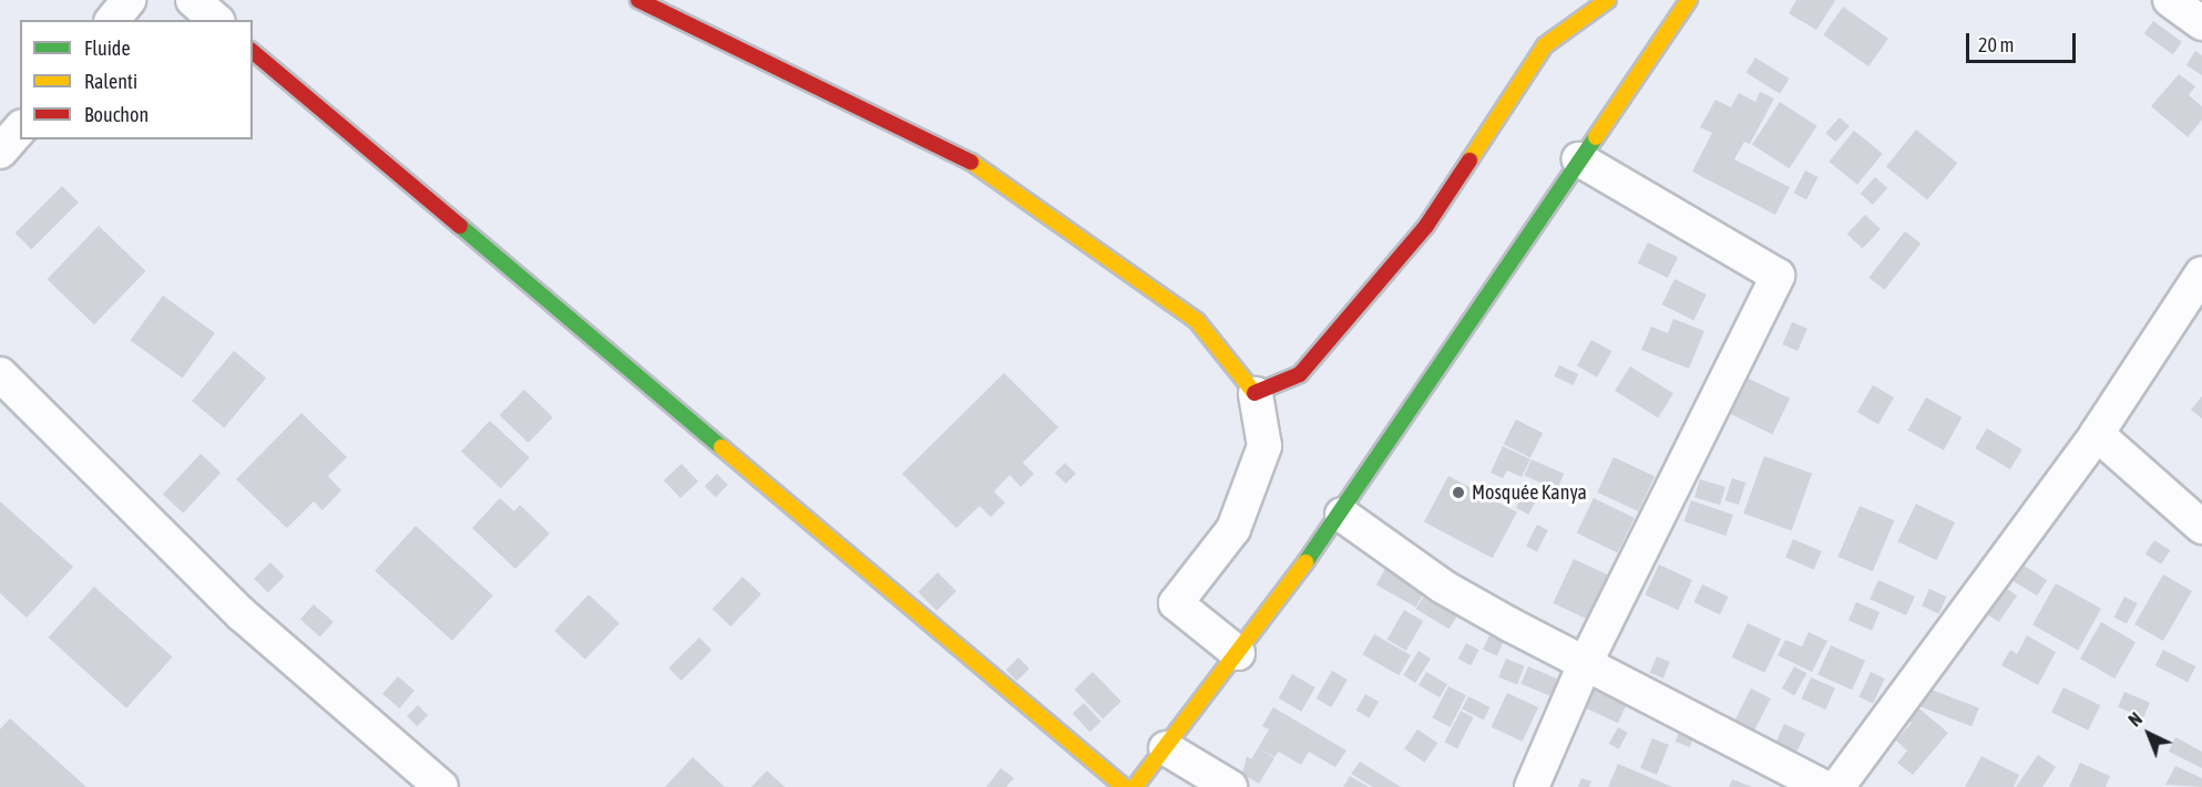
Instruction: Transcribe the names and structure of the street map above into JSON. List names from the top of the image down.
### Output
{
  "places": ["Mosquée Kanya"],
  "legend": ["Fluide", "Ralenti", "Bouchon"],
  "scale_bar": "20 m",
  "north": "top left"
}
